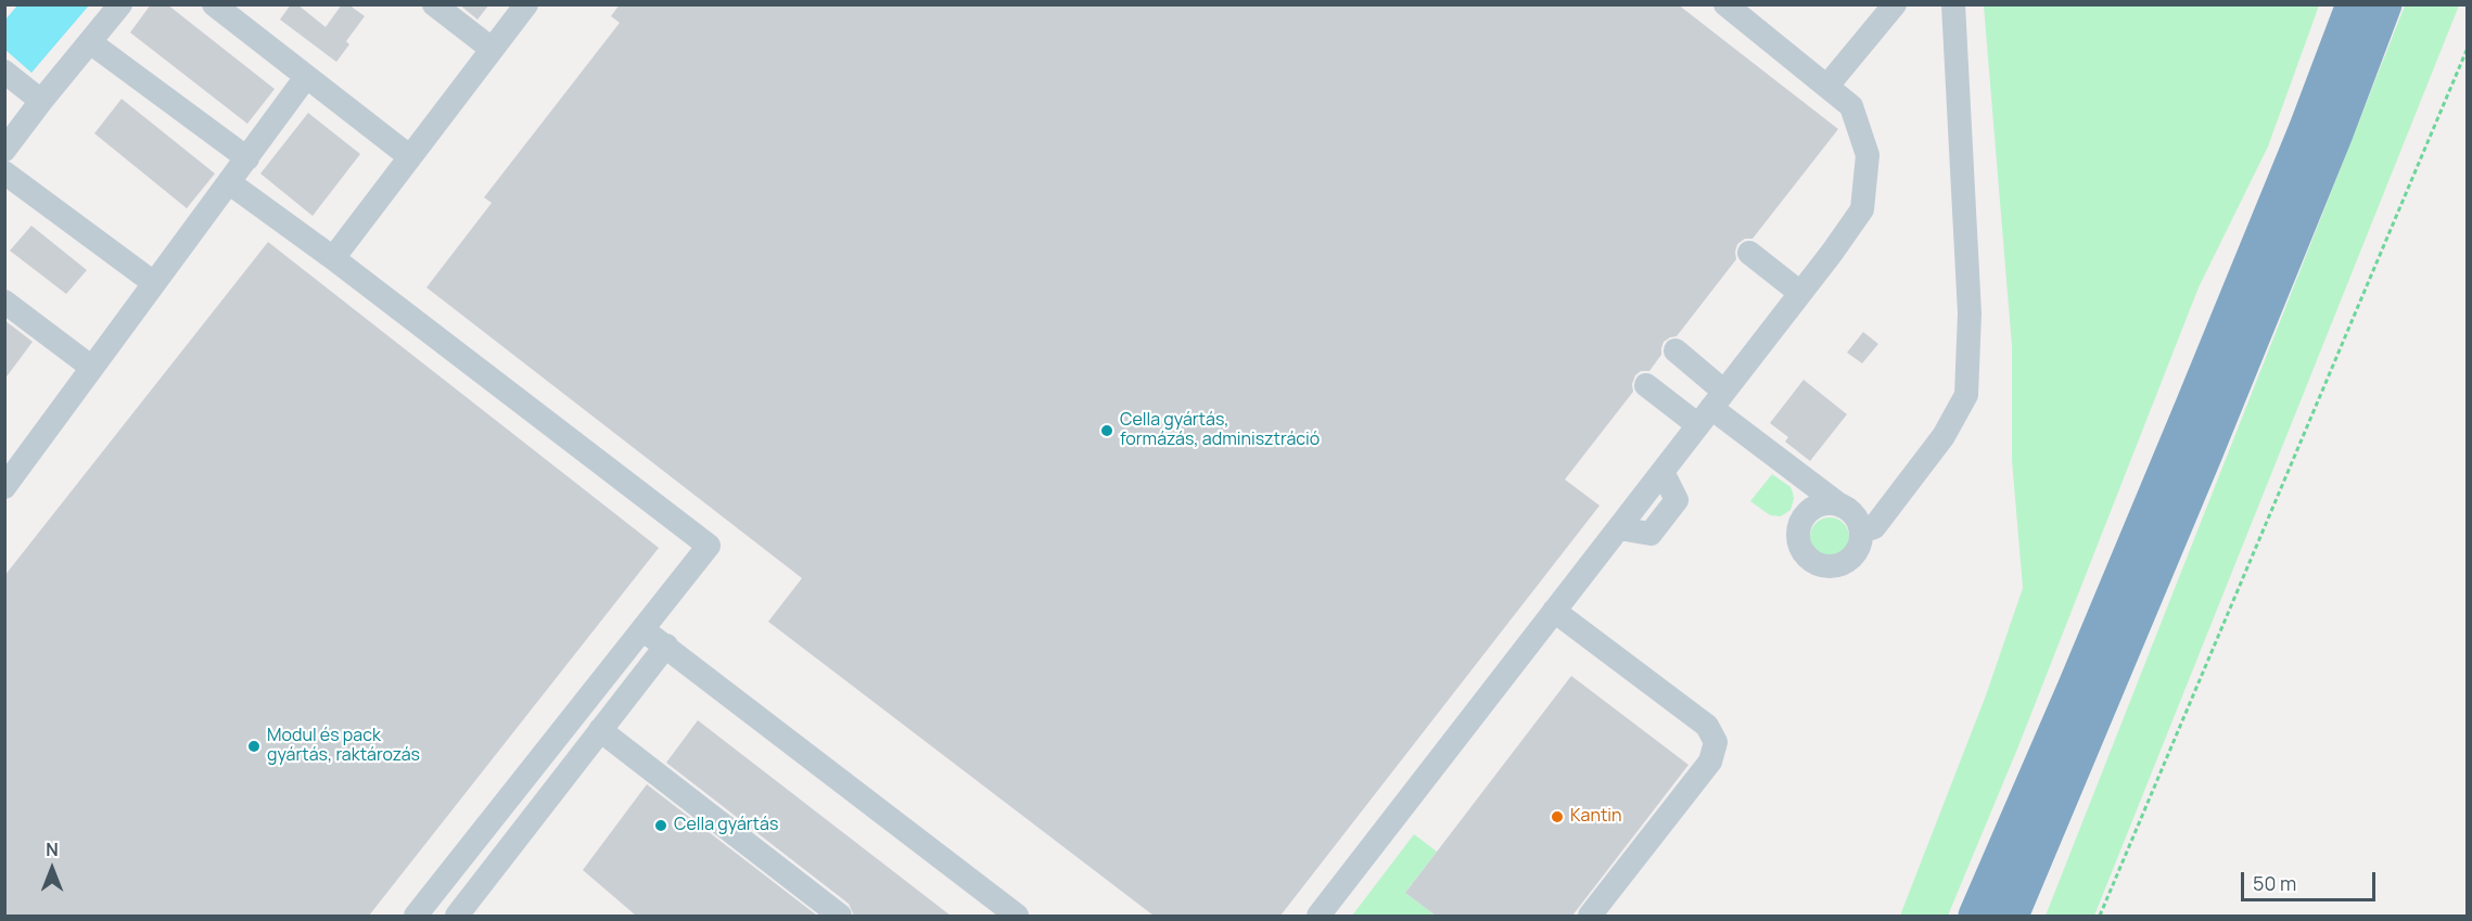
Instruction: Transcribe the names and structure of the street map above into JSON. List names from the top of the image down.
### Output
{
  "places": [
    "Cella gyártás, formázás, adminisztráció",
    "Modul és pack gyártás, raktározás",
    "Kantin",
    "Cella gyártás"
  ],
  "scale_bar": "50 m",
  "north": "top"
}
